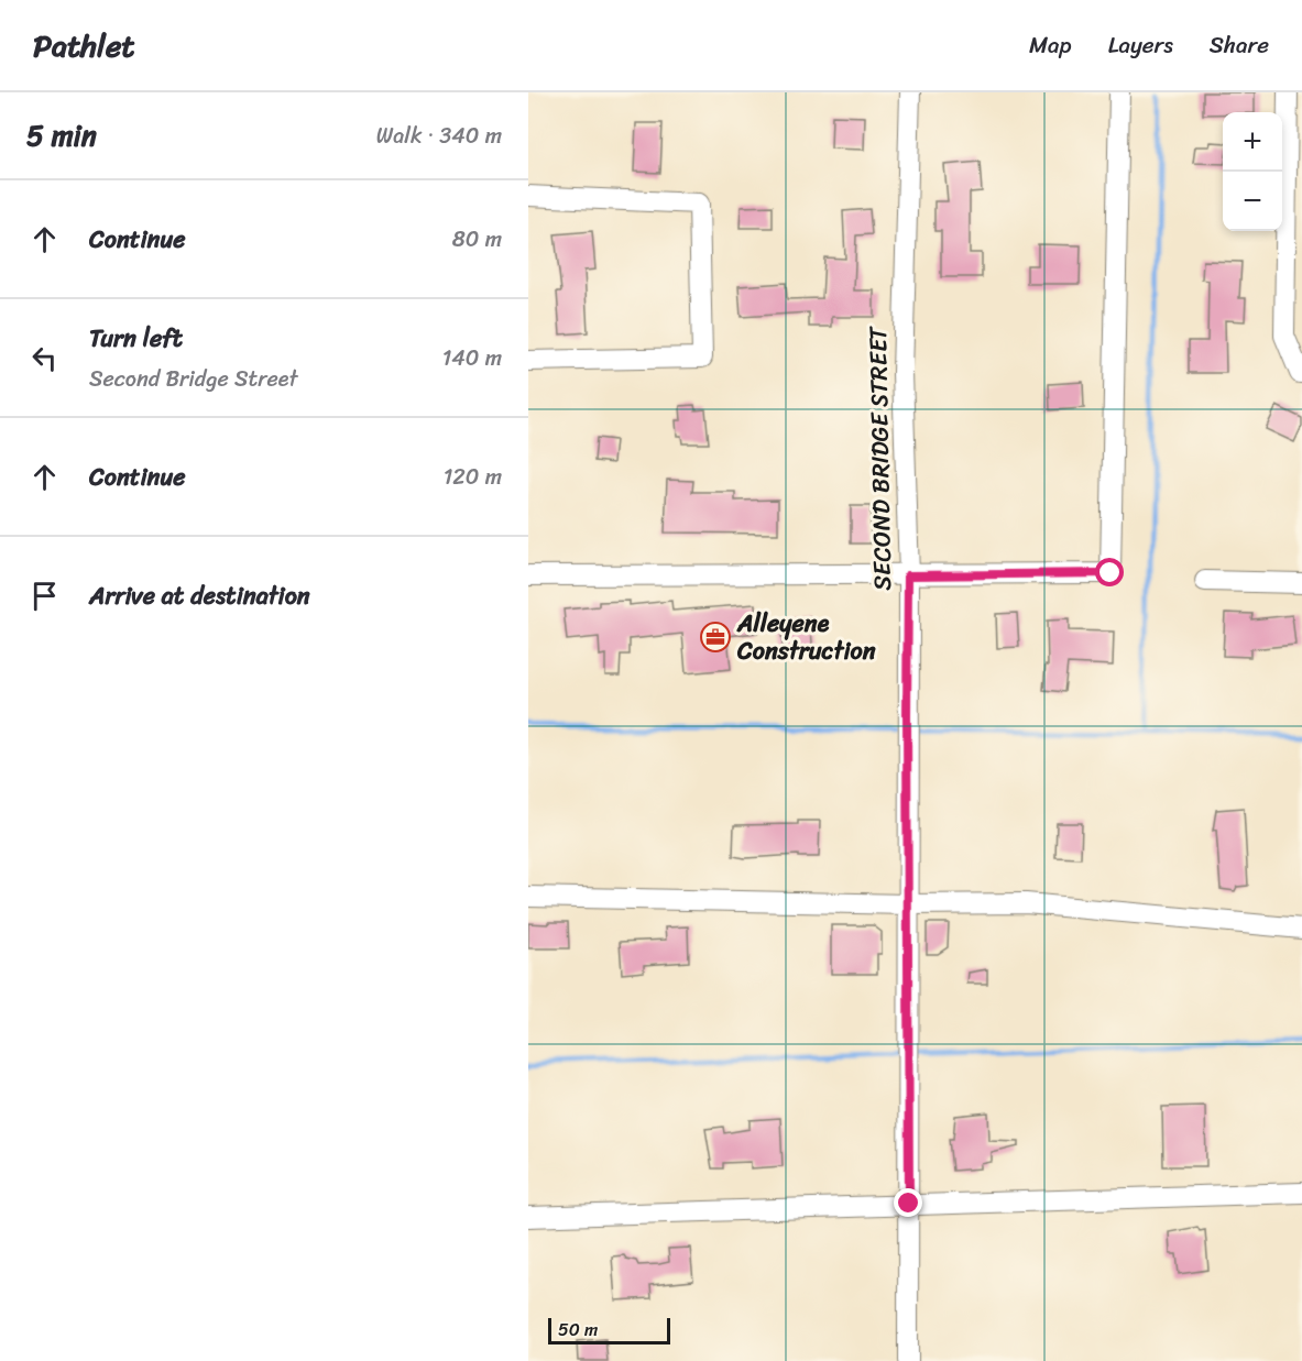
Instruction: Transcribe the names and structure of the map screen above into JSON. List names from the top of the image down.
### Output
{
  "streets": {
    "street": ["SECOND BRIDGE STREET"]
  },
  "places": {
    "office": ["Alleyene Construction"]
  },
  "scale_bar": "50 m",
  "page": {
    "header": "Pathlet",
    "nav": ["Map", "Layers", "Share"],
    "heading": ["5 min", "Walk · 340 m"],
    "map_buttons": ["+", "−"],
    "list": [
      ["Continue", "80 m"],
      ["Turn left", "Second Bridge Street", "140 m"],
      ["Continue", "120 m"],
      "Arrive at destination"
    ],
    "scale": "50 m"
  }
}
